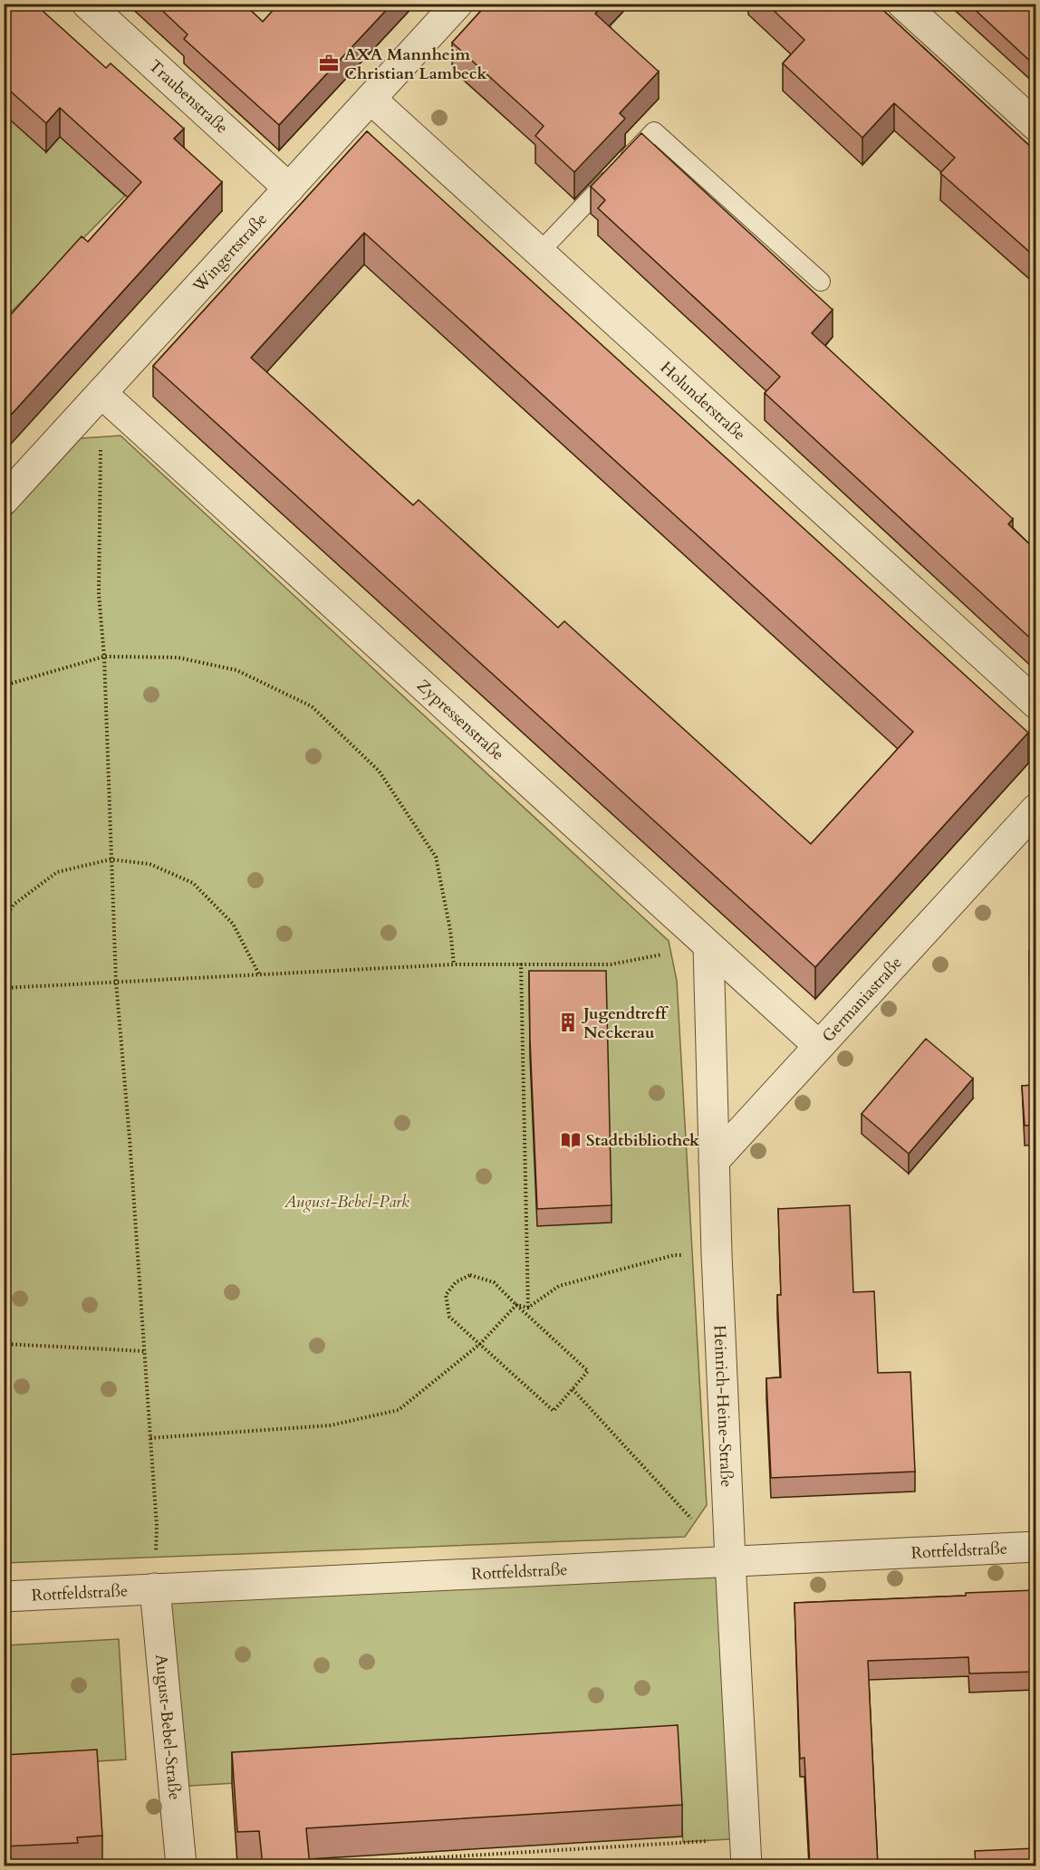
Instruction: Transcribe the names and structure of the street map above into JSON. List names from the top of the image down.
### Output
{
  "streets": {
    "street": [
      "Traubenstraße",
      "Wingertstraße",
      "Holunderstraße",
      "Zypressenstraße",
      "Germaniastraße",
      "Heinrich-Heine-Straße",
      "Rottfeldstraße",
      "August-Bebel-Straße"
    ]
  },
  "crossings": [
    ["Traubenstraße", "Wingertstraße"],
    ["Wingertstraße", "Holunderstraße"],
    ["Wingertstraße", "Zypressenstraße"],
    ["Zypressenstraße", "Germaniastraße"],
    ["Zypressenstraße", "Heinrich-Heine-Straße"],
    ["Germaniastraße", "Heinrich-Heine-Straße"],
    ["Heinrich-Heine-Straße", "Rottfeldstraße"],
    ["Rottfeldstraße", "August-Bebel-Straße"]
  ],
  "parks": ["August-Bebel-Park"],
  "places": {
    "office": ["AXA Mannheim Christian Lambeck"],
    "building": ["Jugendtreff Neckerau"],
    "library": ["Stadtbibliothek"]
  }
}
